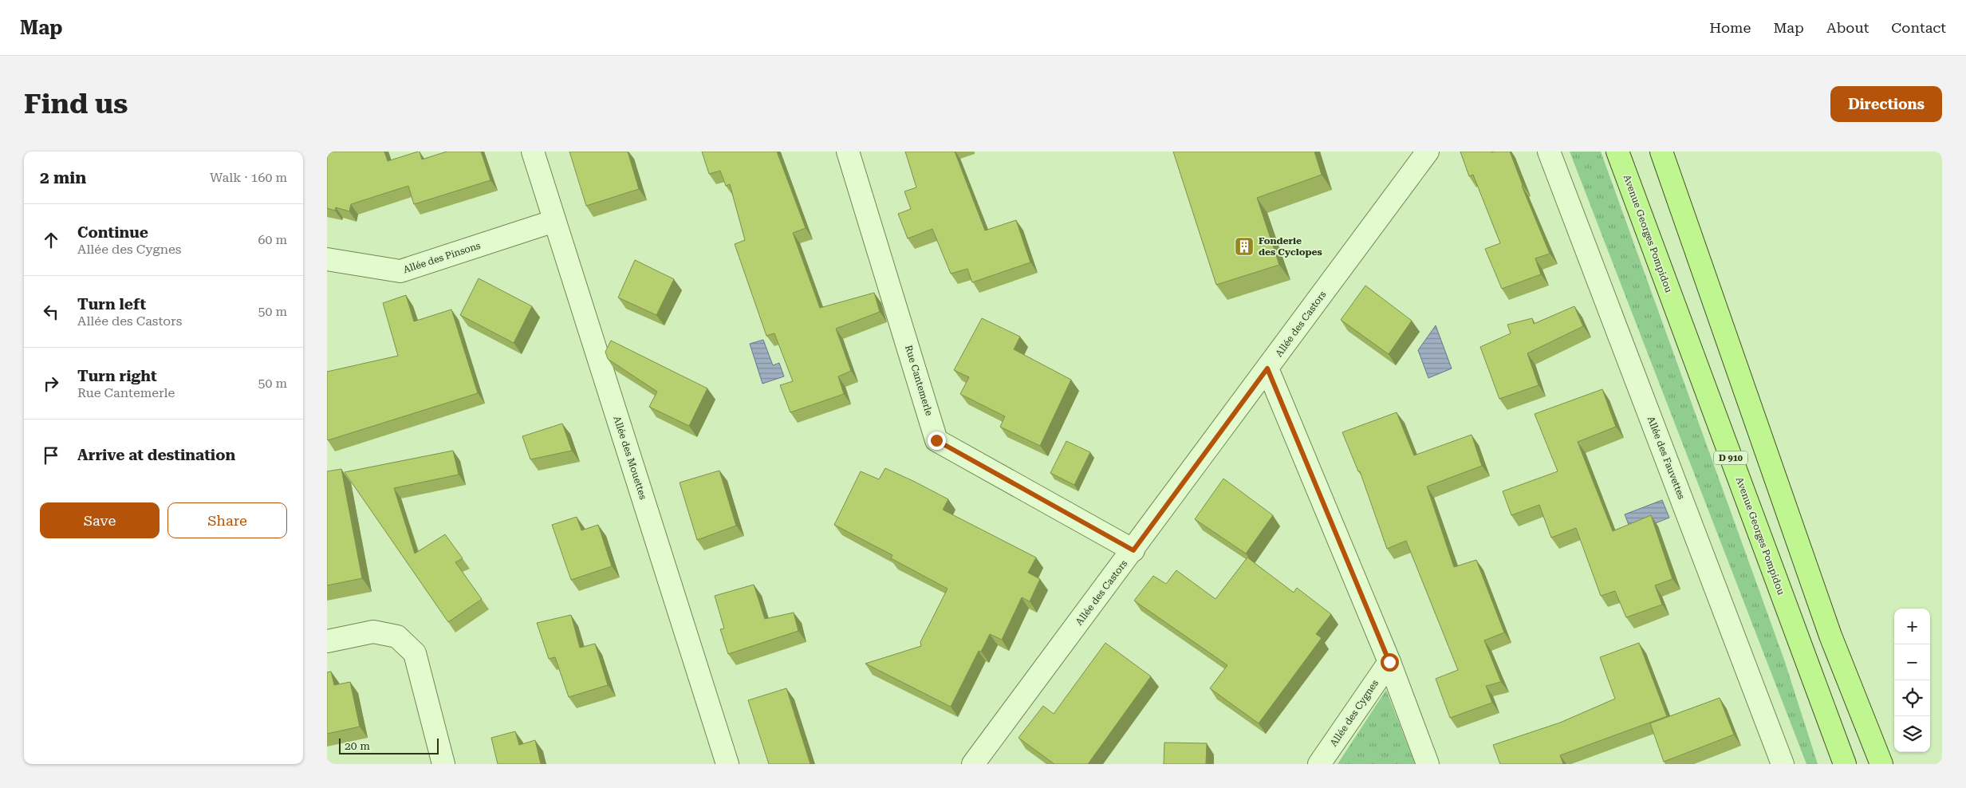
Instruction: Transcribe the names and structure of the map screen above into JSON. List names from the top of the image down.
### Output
{
  "streets": {
    "main road": ["Avenue Georges Pompidou", "D 910"],
    "street": [
      "Allée des Pinsons",
      "Allée des Castors",
      "Rue Cantemerle",
      "Allée des Mouettes",
      "Allée des Fauvettes",
      "Allée des Cygnes"
    ]
  },
  "crossings": [
    ["Allée des Pinsons", "Allée des Mouettes"],
    ["Allée des Castors", "Rue Cantemerle"]
  ],
  "places": {
    "building": ["Fonderie des Cyclopes"]
  },
  "scale_bar": "20 m",
  "page": {
    "header": "Map",
    "nav": [
      "Home",
      "Map",
      "About",
      "Contact"
    ],
    "buttons": [
      "Directions",
      ["Save", "Share"]
    ],
    "title": "Find us",
    "heading": ["2 min", "Walk · 160 m"],
    "list": [
      ["Continue", "Allée des Cygnes", "60 m"],
      ["Turn left", "Allée des Castors", "50 m"],
      ["Turn right", "Rue Cantemerle", "50 m"],
      "Arrive at destination"
    ],
    "map_buttons": ["+", "−"],
    "scale": "20 m"
  }
}
